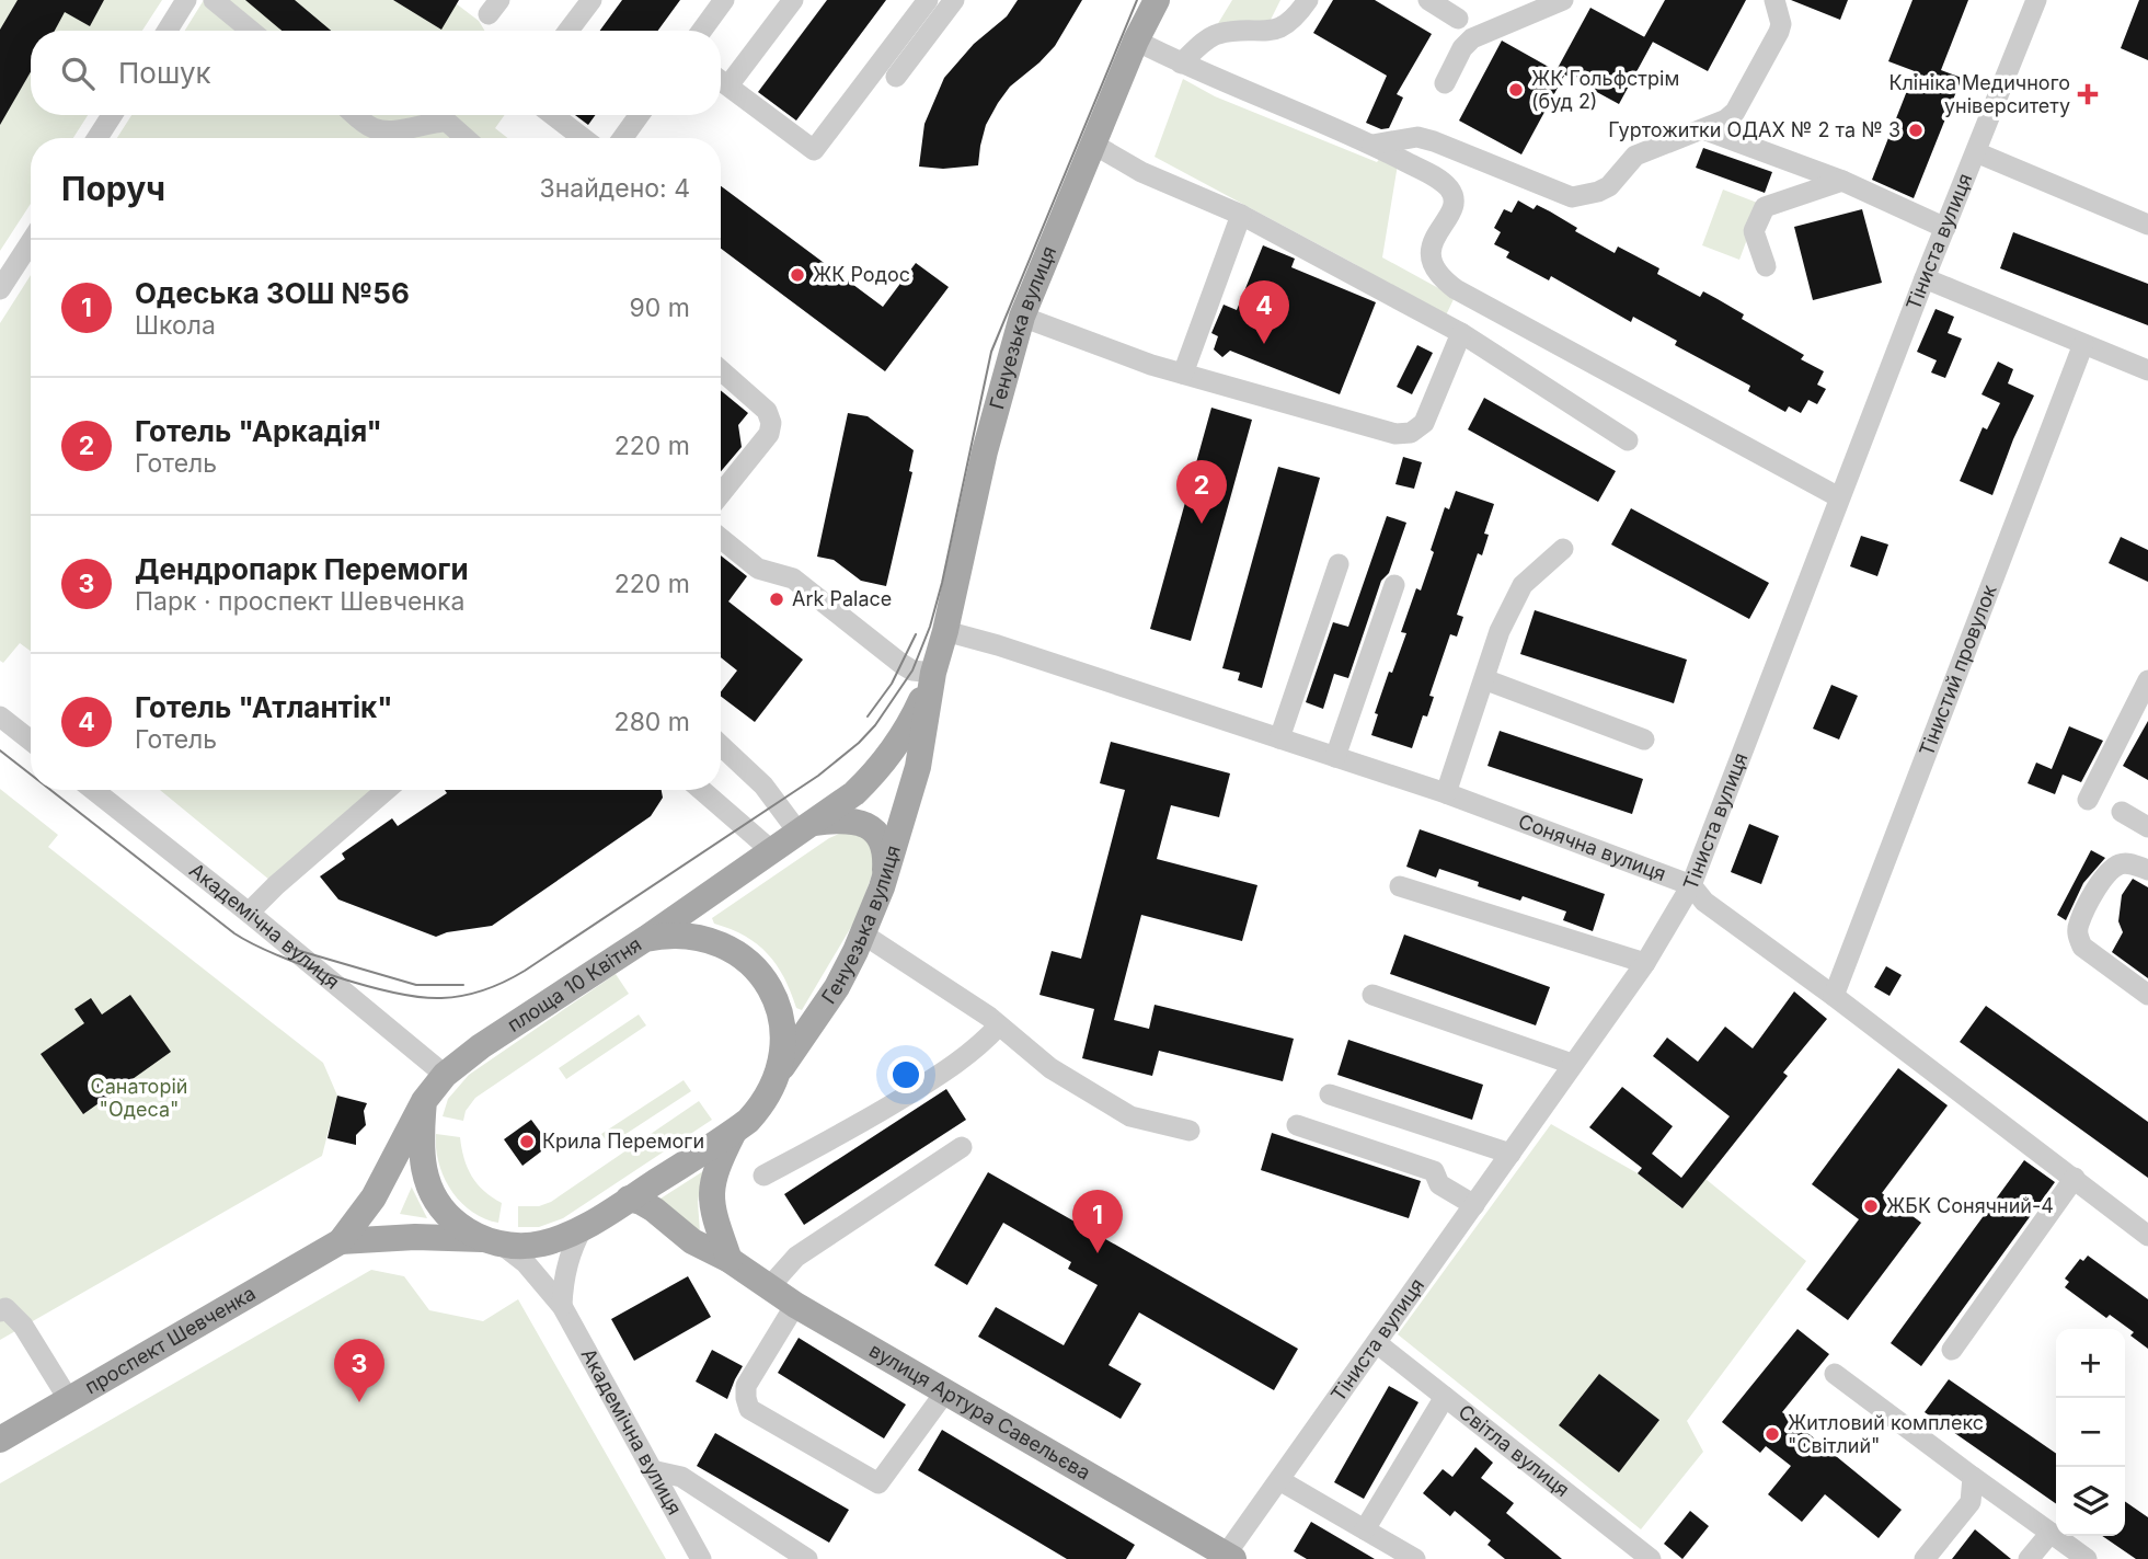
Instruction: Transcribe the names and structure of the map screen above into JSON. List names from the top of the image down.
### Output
{
  "streets": {
    "main road": [
      "Генуезька вулиця",
      "площа 10 Квітня",
      "проспект Шевченка",
      "вулиця Артура Савельєва"
    ],
    "street": [
      "Тіниста вулиця",
      "Тінистий провулок",
      "Сонячна вулиця",
      "Академічна вулиця",
      "Світла вулиця"
    ]
  },
  "crossings": [
    ["Тіниста вулиця", "Сонячна вулиця"],
    ["Тіниста вулиця", "вулиця Артура Савельєва"],
    ["Тіниста вулиця", "Світла вулиця"],
    ["Генуезька вулиця", "Сонячна вулиця"],
    ["Генуезька вулиця", "площа 10 Квітня"],
    ["Тінистий провулок", "Сонячна вулиця"],
    ["Академічна вулиця", "площа 10 Квітня"],
    ["Академічна вулиця", "проспект Шевченка"],
    ["площа 10 Квітня", "проспект Шевченка"],
    ["площа 10 Квітня", "вулиця Артура Савельєва"]
  ],
  "parks": ["Санаторій \"Одеса\""],
  "places": {
    "other": [
      "ЖК Гольфстрім (буд 2)",
      "Гуртожитки ОДАХ № 2 та № 3",
      "ЖК Родос",
      "Ark Palace",
      "Крила Перемоги",
      "ЖБК Сонячний-4",
      "Житловий комплекс \"Світлий\""
    ],
    "health": ["Клініка Медичного університету"]
  },
  "page": {
    "search": "Пошук",
    "heading": ["Поруч", "Знайдено: 4"],
    "list": [
      {
        "mark": "1",
        "name": "Одеська ЗОШ №56",
        "note": "Школа",
        "value": "90 m"
      },
      {
        "mark": "2",
        "name": "Готель \"Аркадія\"",
        "note": "Готель",
        "value": "220 m"
      },
      {
        "mark": "3",
        "name": "Дендропарк Перемоги",
        "note": "Парк · проспект Шевченка",
        "value": "220 m"
      },
      {
        "mark": "4",
        "name": "Готель \"Атлантік\"",
        "note": "Готель",
        "value": "280 m"
      }
    ],
    "pins": [
      "4",
      "2",
      "1",
      "3"
    ],
    "map_buttons": ["+", "−"]
  }
}
